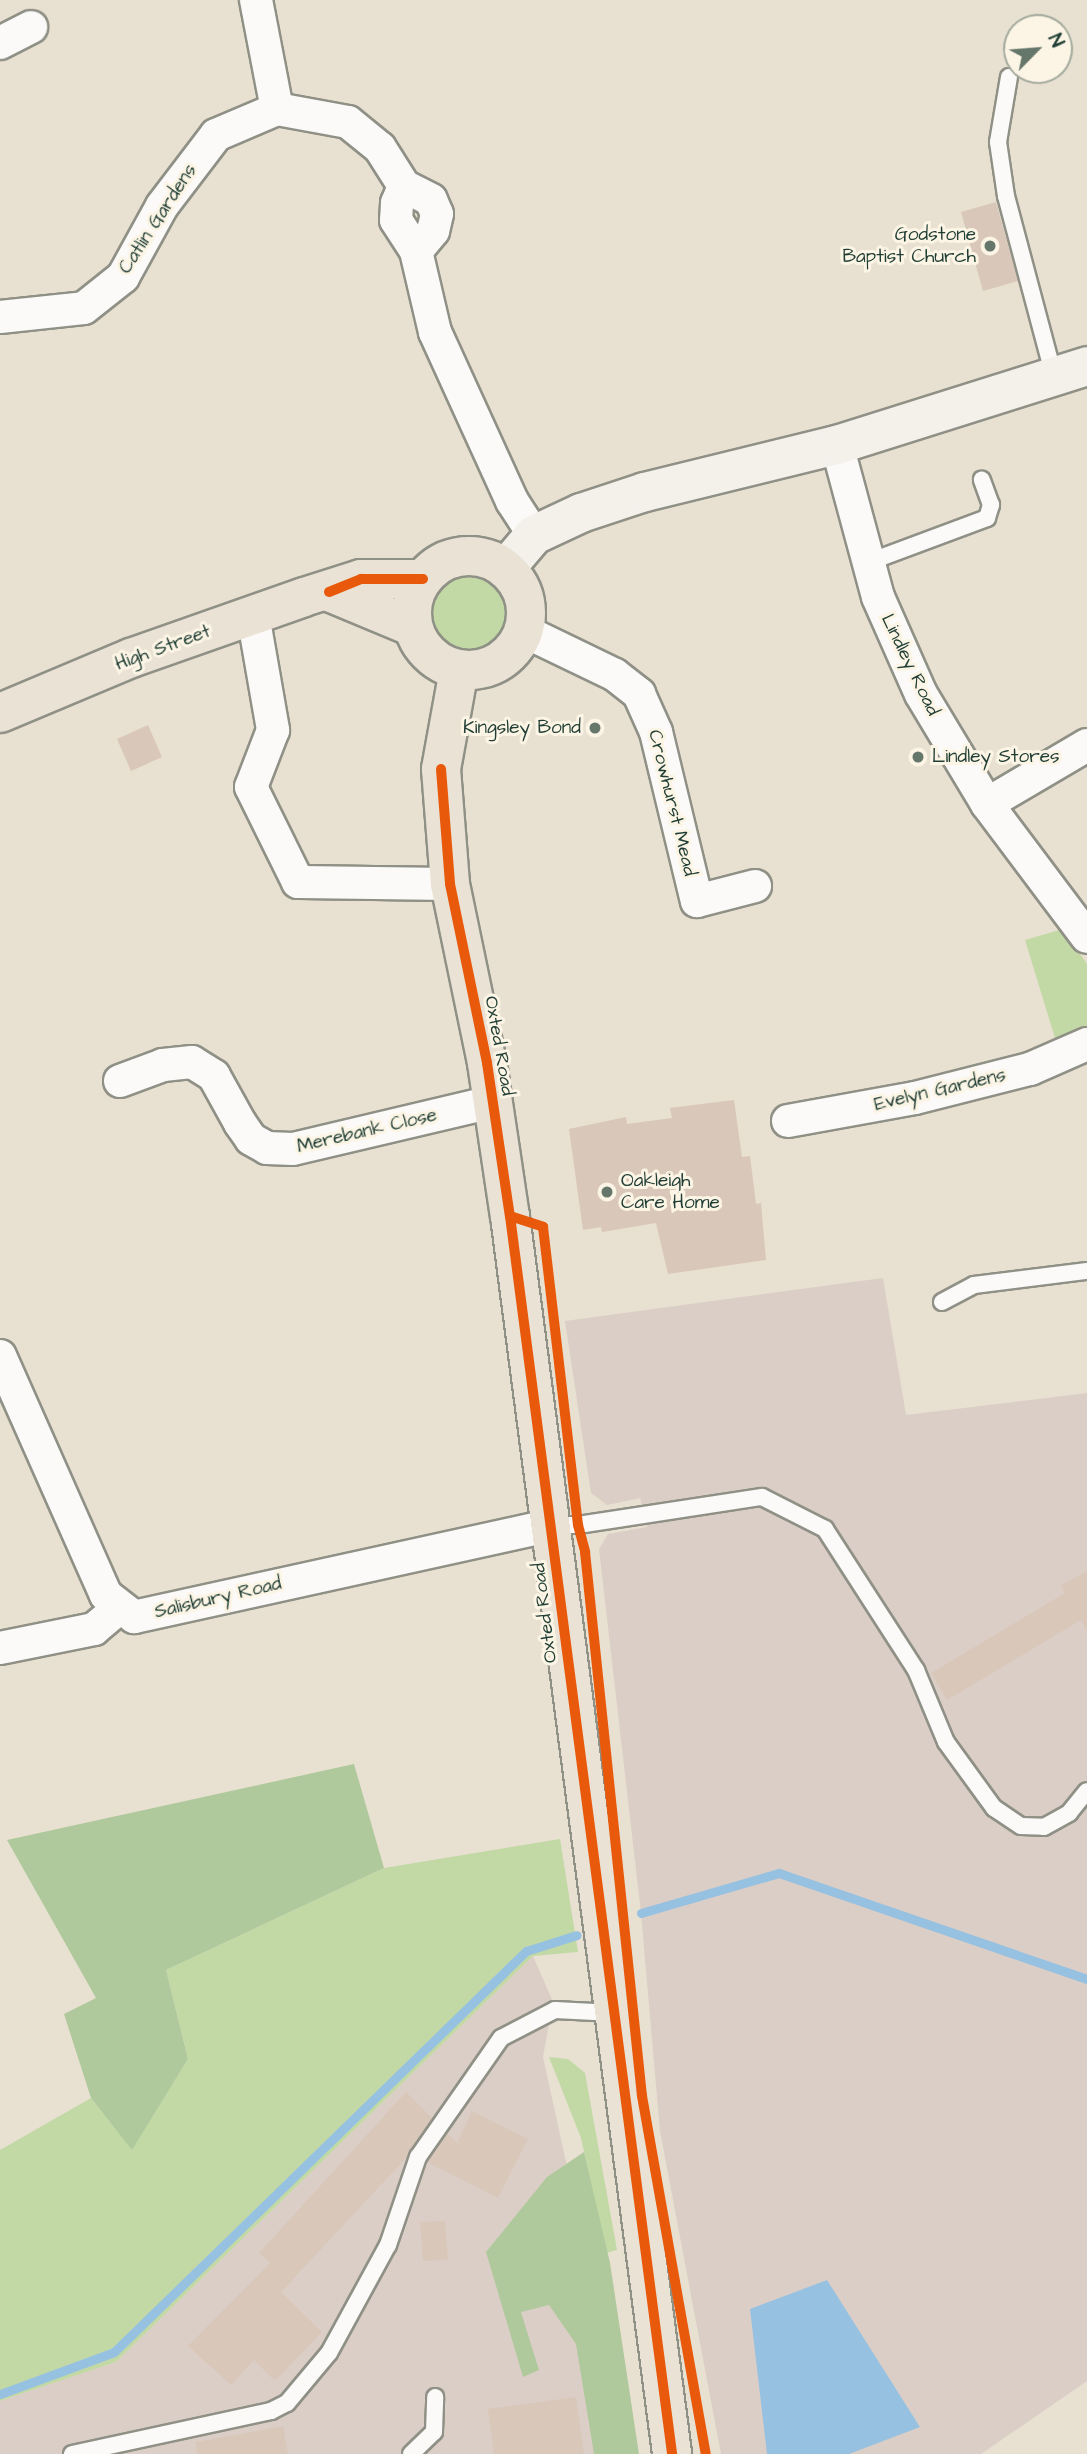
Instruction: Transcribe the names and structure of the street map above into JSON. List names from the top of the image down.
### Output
{
  "streets": {
    "main road": ["High Street", "Oxted Road"],
    "street": [
      "Catlin Gardens",
      "Lindley Road",
      "Crowhurst Mead",
      "Evelyn Gardens",
      "Merebank Close",
      "Salisbury Road"
    ]
  },
  "crossings": [
    ["High Street", "Crowhurst Mead"],
    ["High Street", "Oxted Road"],
    ["Crowhurst Mead", "Oxted Road"],
    ["Oxted Road", "Merebank Close"],
    ["Oxted Road", "Salisbury Road"]
  ],
  "places": [
    "Godstone Baptist Church",
    "Kingsley Bond",
    "Lindley Stores",
    "Oakleigh Care Home"
  ],
  "north": "top right"
}
